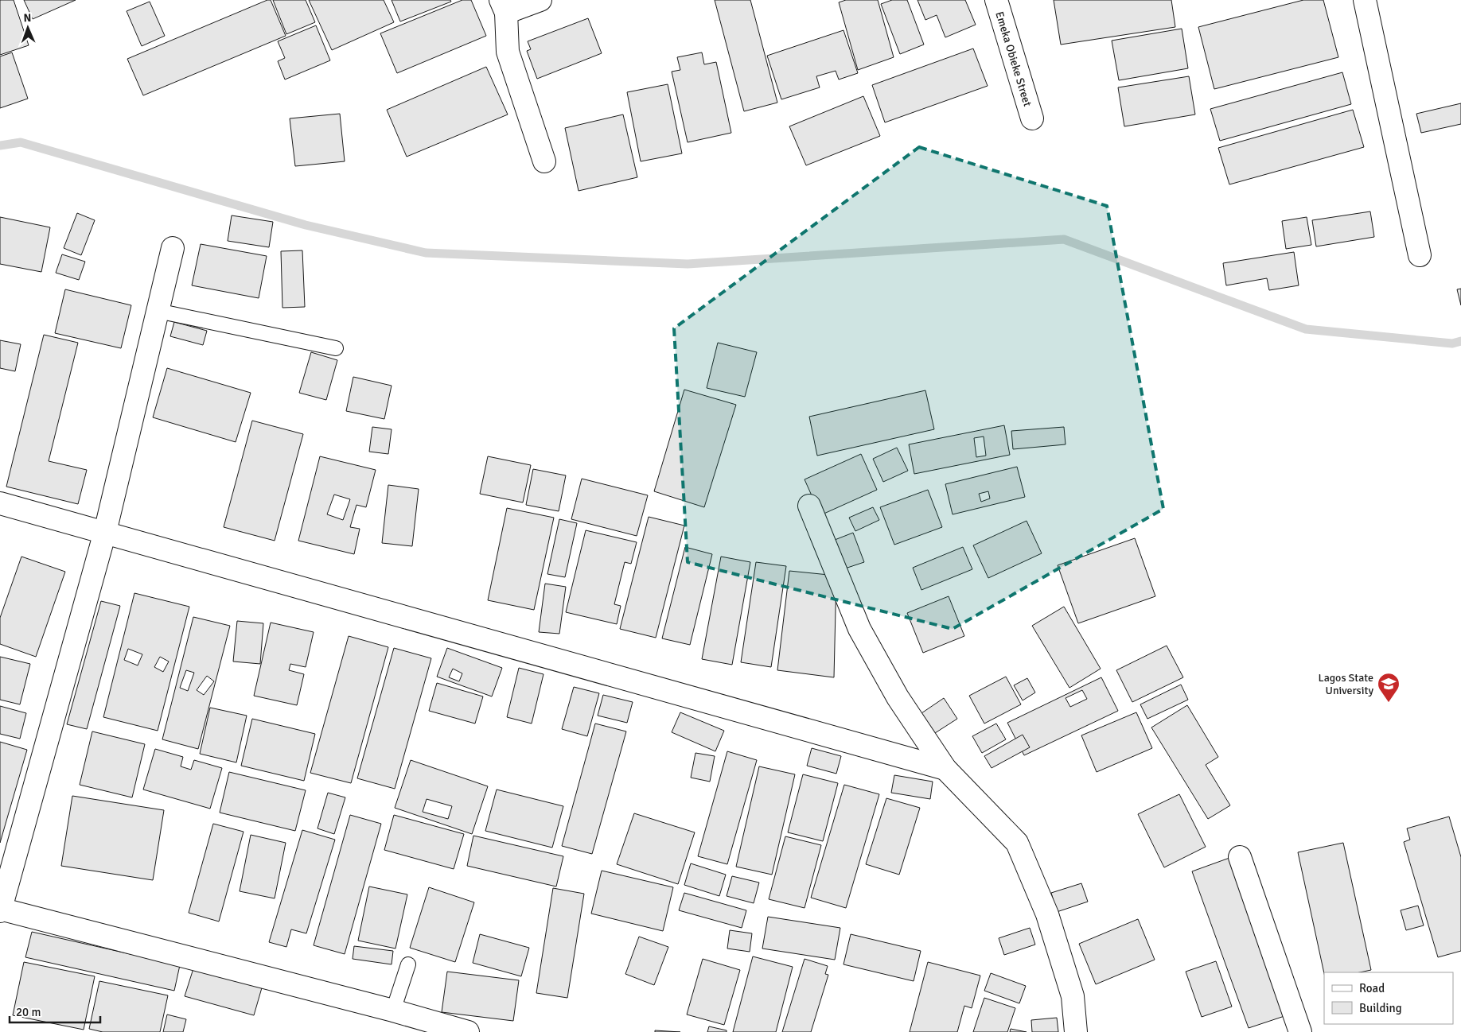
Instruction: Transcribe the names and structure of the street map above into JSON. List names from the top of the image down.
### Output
{
  "streets": {
    "street": ["Emeka Obieke Street"]
  },
  "places": {
    "school or university": ["Lagos State University"]
  },
  "legend": ["Road", "Building"],
  "scale_bar": "20 m",
  "north": "top"
}
